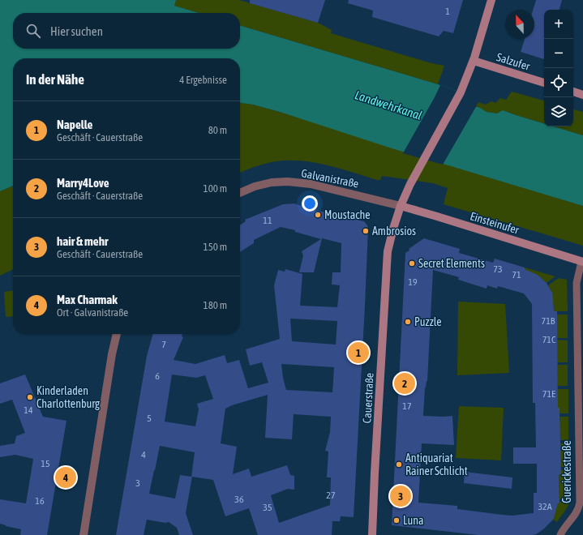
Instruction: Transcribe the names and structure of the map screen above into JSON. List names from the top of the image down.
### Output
{
  "streets": {
    "street": [
      "Salzufer",
      "Galvanistraße",
      "Einsteinufer",
      "Cauerstraße"
    ],
    "lane": ["Guerickestraße"]
  },
  "crossings": [
    ["Salzufer", "Cauerstraße"],
    ["Galvanistraße", "Einsteinufer"],
    ["Galvanistraße", "Cauerstraße"],
    ["Einsteinufer", "Cauerstraße"],
    ["Einsteinufer", "Guerickestraße"]
  ],
  "water": ["Landwehrkanal"],
  "places": [
    "Moustache",
    "Ambrosios",
    "Secret Elements",
    "Puzzle",
    "Kinderladen Charlottenburg",
    "Antiquariat Rainer Schlicht",
    "Luna"
  ],
  "house_numbers": [
    "1",
    "11",
    "73",
    "71",
    "19",
    "71B",
    "71C",
    "7",
    "6",
    "71E",
    "17",
    "14",
    "5",
    "4",
    "15",
    "3",
    "27",
    "36",
    "16",
    "32A",
    "35"
  ],
  "north": "top",
  "page": {
    "map_buttons": ["+", "−"],
    "search": "Hier suchen",
    "heading": ["In der Nähe", "4 Ergebnisse"],
    "list": [
      {
        "mark": "1",
        "name": "Napelle",
        "note": "Geschäft · Cauerstraße",
        "value": "80 m"
      },
      {
        "mark": "2",
        "name": "Marry4Love",
        "note": "Geschäft · Cauerstraße",
        "value": "100 m"
      },
      {
        "mark": "3",
        "name": "hair & mehr",
        "note": "Geschäft · Cauerstraße",
        "value": "150 m"
      },
      {
        "mark": "4",
        "name": "Max Charmak",
        "note": "Ort · Galvanistraße",
        "value": "180 m"
      }
    ],
    "pins": [
      "1",
      "2",
      "4",
      "3"
    ]
  }
}
